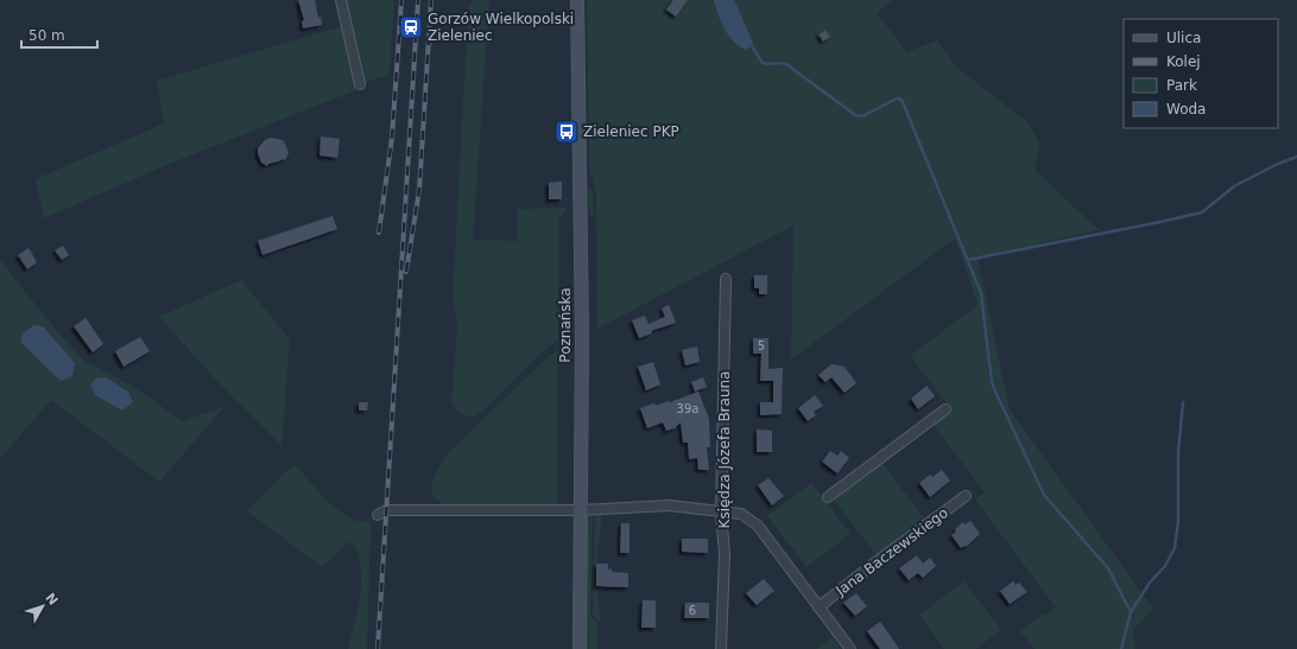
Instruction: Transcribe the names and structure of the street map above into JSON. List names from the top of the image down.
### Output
{
  "streets": {
    "main road": ["Poznańska"],
    "street": ["Księdza Józefa Brauna", "Jana Baczewskiego"]
  },
  "places": {
    "station": ["Gorzów Wielkopolski Zieleniec"],
    "bus stop": ["Zieleniec PKP"]
  },
  "house_numbers": ["5", "39a", "6"],
  "legend": [
    "Ulica",
    "Kolej",
    "Park",
    "Woda"
  ],
  "scale_bar": "50 m",
  "north": "top right"
}
